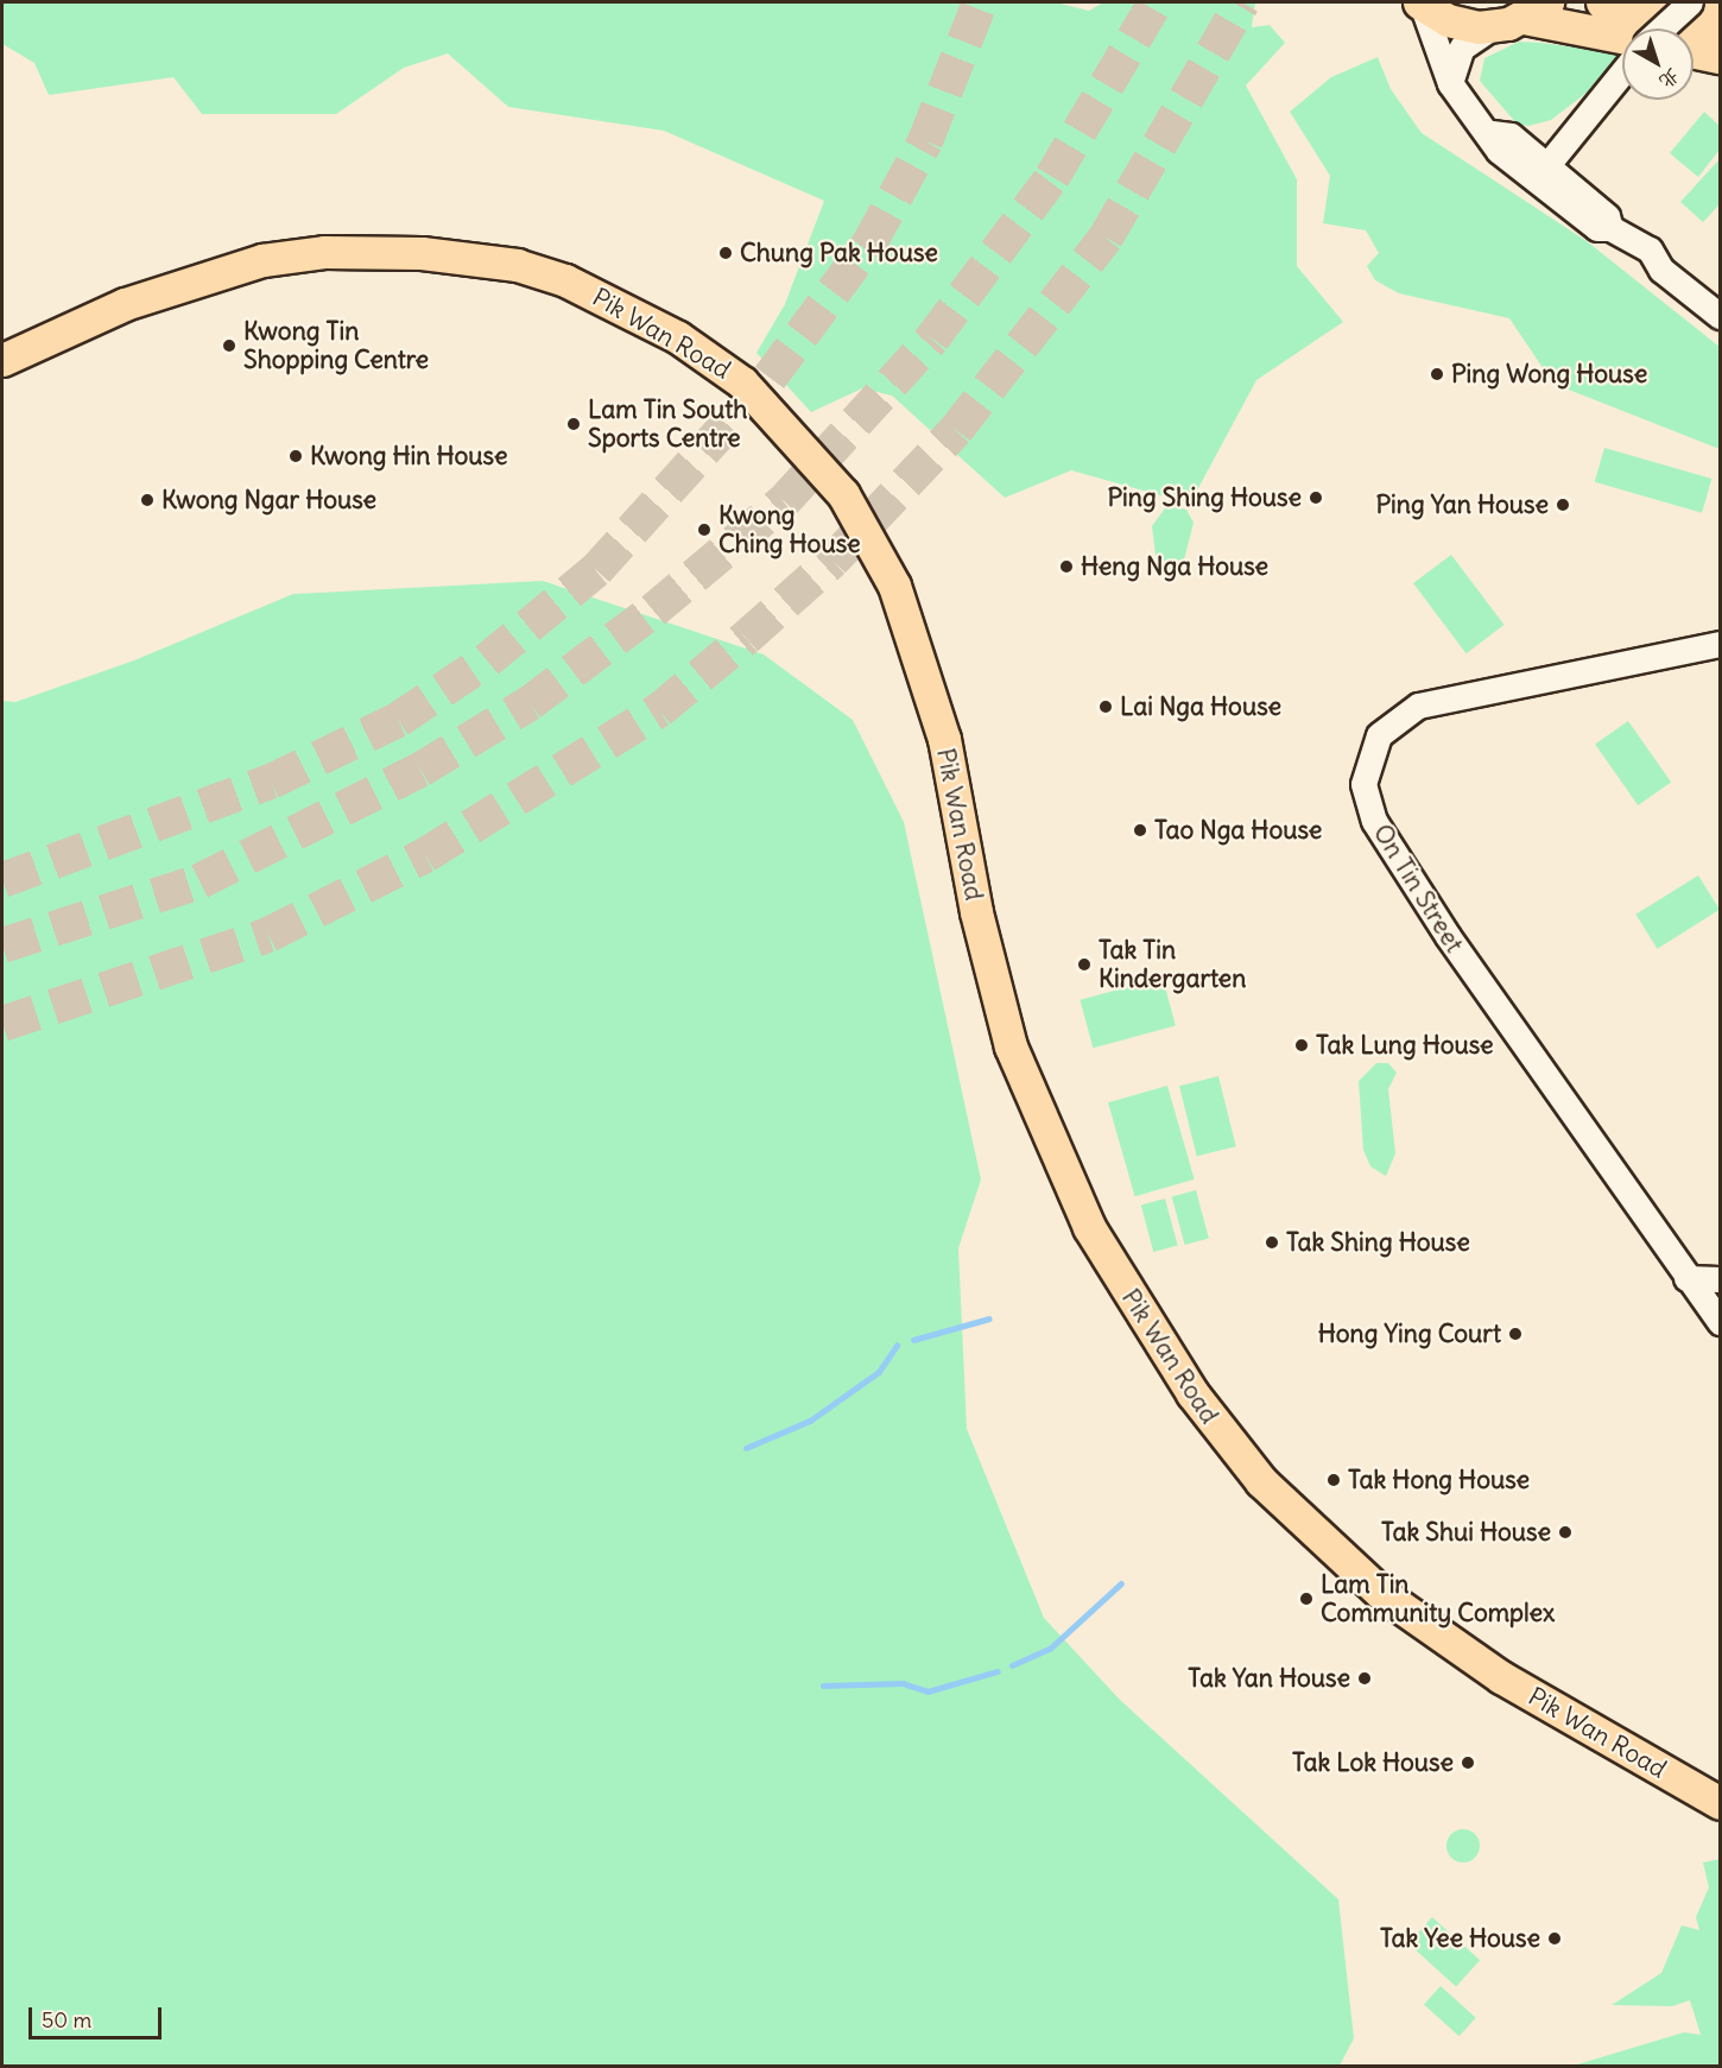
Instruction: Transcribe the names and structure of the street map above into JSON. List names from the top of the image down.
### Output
{
  "streets": {
    "main road": ["Pik Wan Road"],
    "street": ["On Tin Street"]
  },
  "places": [
    "Chung Pak House",
    "Kwong Tin Shopping Centre",
    "Ping Wong House",
    "Lam Tin South Sports Centre",
    "Kwong Hin House",
    "Ping Shing House",
    "Kwong Ngar House",
    "Ping Yan House",
    "Kwong Ching House",
    "Heng Nga House",
    "Lai Nga House",
    "Tao Nga House",
    "Tak Tin Kindergarten",
    "Tak Lung House",
    "Tak Shing House",
    "Hong Ying Court",
    "Tak Hong House",
    "Tak Shui House",
    "Lam Tin Community Complex",
    "Tak Yan House",
    "Tak Lok House",
    "Tak Yee House"
  ],
  "scale_bar": "50 m",
  "north": "bottom right"
}
